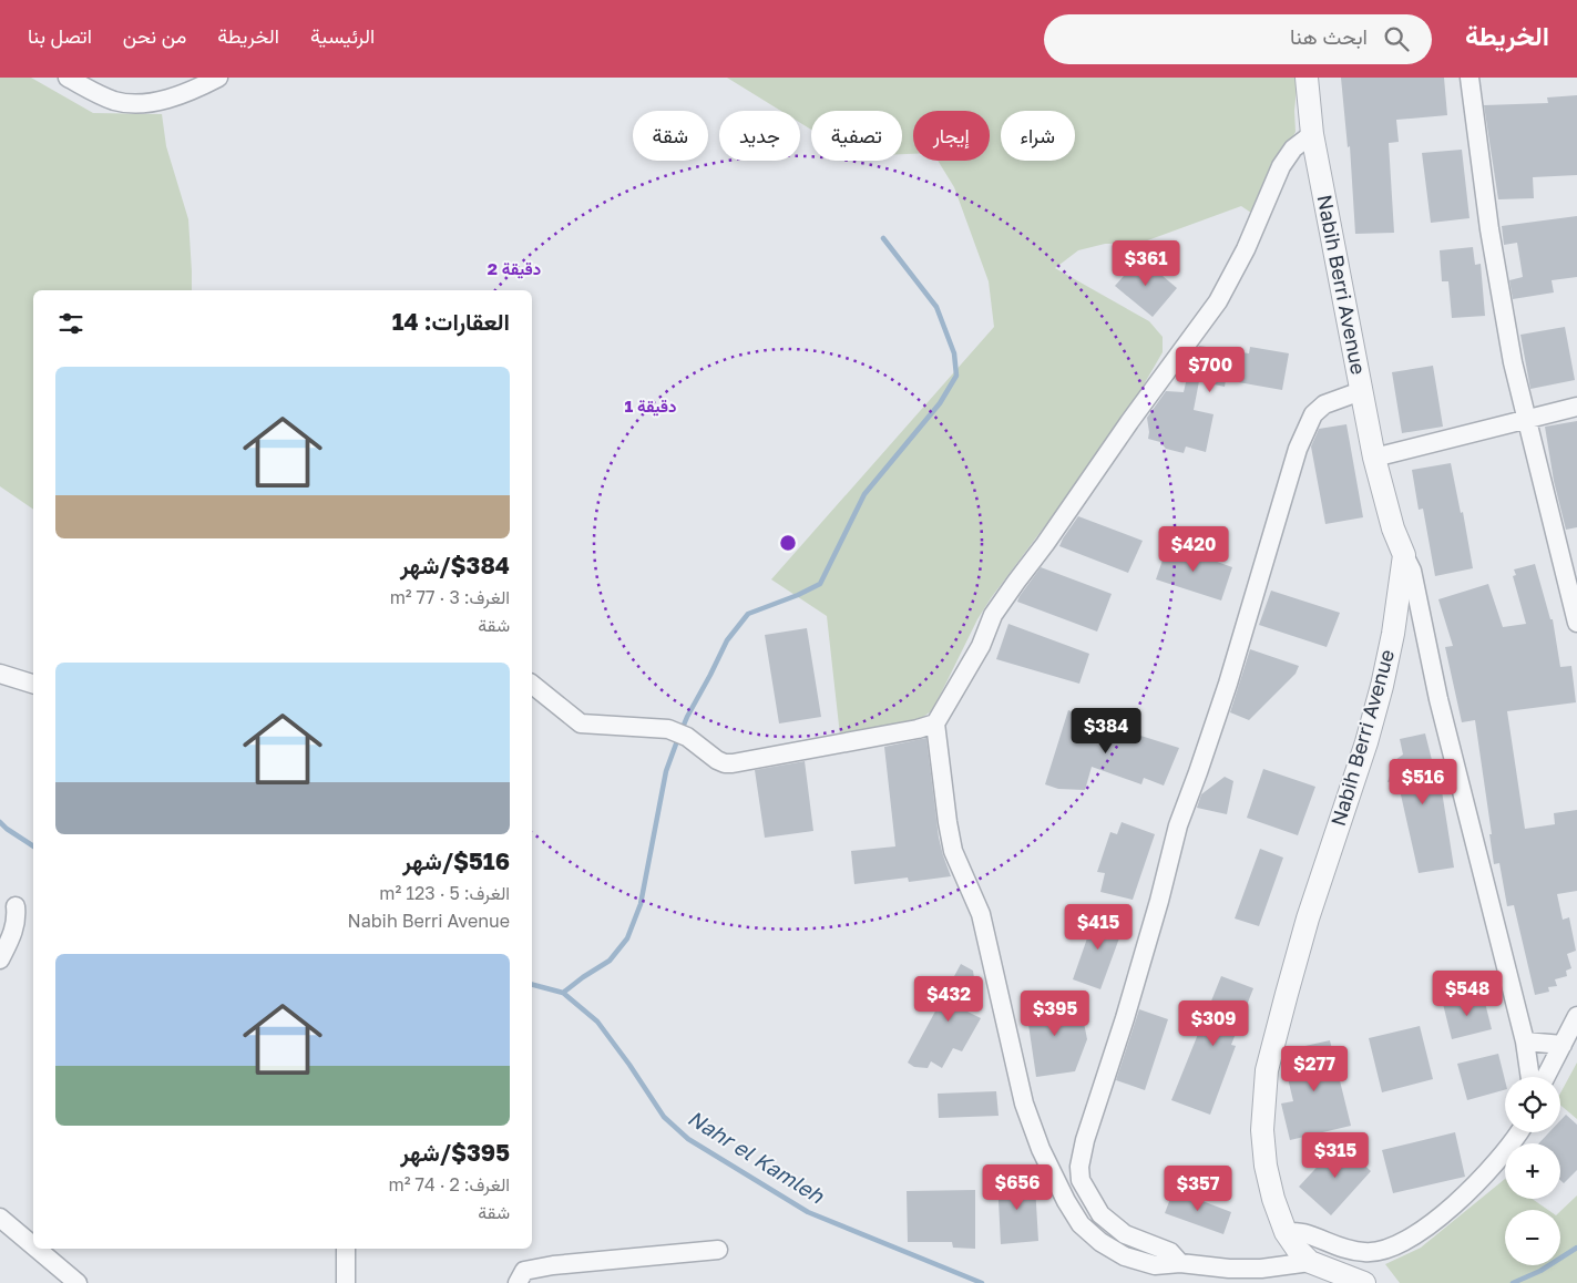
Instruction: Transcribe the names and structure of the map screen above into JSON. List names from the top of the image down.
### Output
{
  "streets": {
    "street": ["Nabih Berri Avenue"]
  },
  "water": ["Nahr el Kamleh"],
  "page": {
    "header": "الخريطة",
    "search": "ابحث هنا",
    "nav": [
      "الرئيسية",
      "الخريطة",
      "من نحن",
      "اتصل بنا"
    ],
    "chip": [
      "شراء",
      "إيجار",
      "تصفية",
      "جديد",
      "شقة"
    ],
    "price": [
      "$361",
      "$700",
      "$420",
      "$384",
      "$516",
      "$415",
      "$548",
      "$432",
      "$395",
      "$309",
      "$277",
      "$315",
      "$656",
      "$357"
    ],
    "heading": "العقارات: 14",
    "list": [
      {
        "name": "$384/شهر",
        "note": "الغرف: 3 · 77 m² · شقة"
      },
      {
        "name": "$516/شهر",
        "note": "الغرف: 5 · 123 m² · Nabih Berri Avenue"
      },
      {
        "name": "$395/شهر",
        "note": "الغرف: 2 · 74 m² · شقة"
      }
    ],
    "map_buttons": ["+", "−"]
  },
  "rings": ["2 دقيقة", "1 دقيقة"]
}
